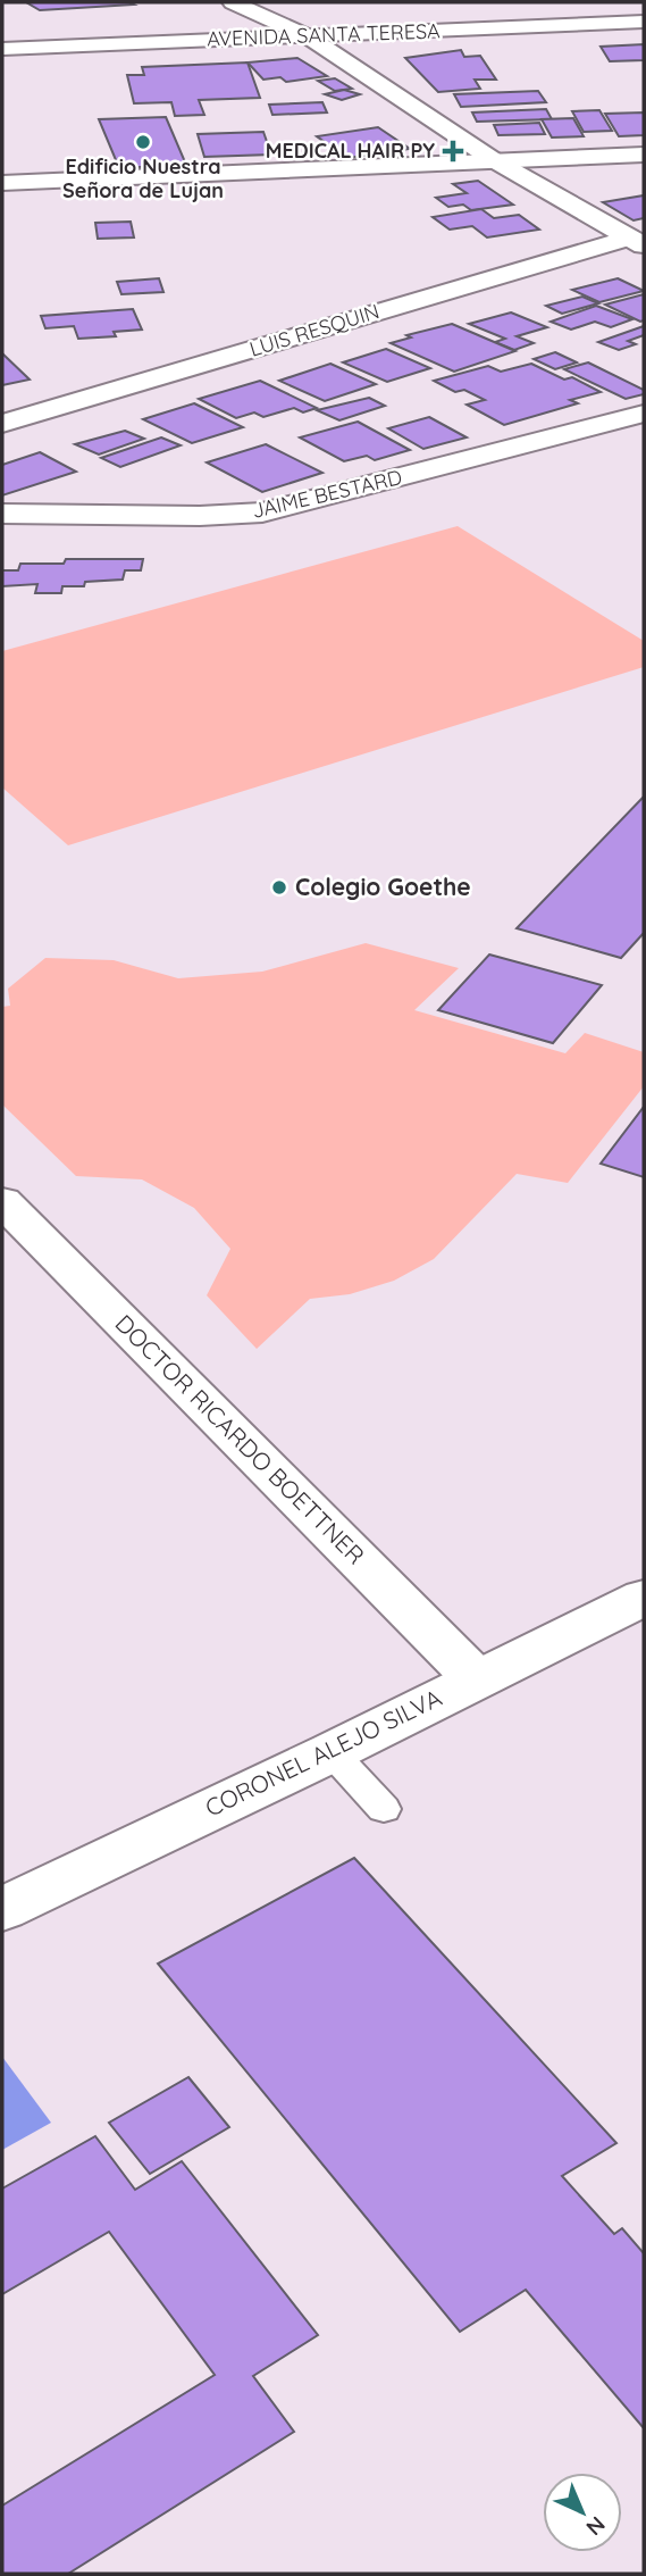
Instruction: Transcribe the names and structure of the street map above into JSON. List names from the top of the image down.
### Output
{
  "streets": {
    "main road": [
      "AVENIDA SANTA TERESA",
      "LUIS RESQUIN",
      "JAIME BESTARD",
      "DOCTOR RICARDO BOETTNER",
      "CORONEL ALEJO SILVA"
    ]
  },
  "crossings": [
    ["DOCTOR RICARDO BOETTNER", "CORONEL ALEJO SILVA"]
  ],
  "places": {
    "other": ["Edificio Nuestra Señora de Lujan", "Colegio Goethe"],
    "health": ["MEDICAL HAIR PY"]
  },
  "north": "bottom right"
}
